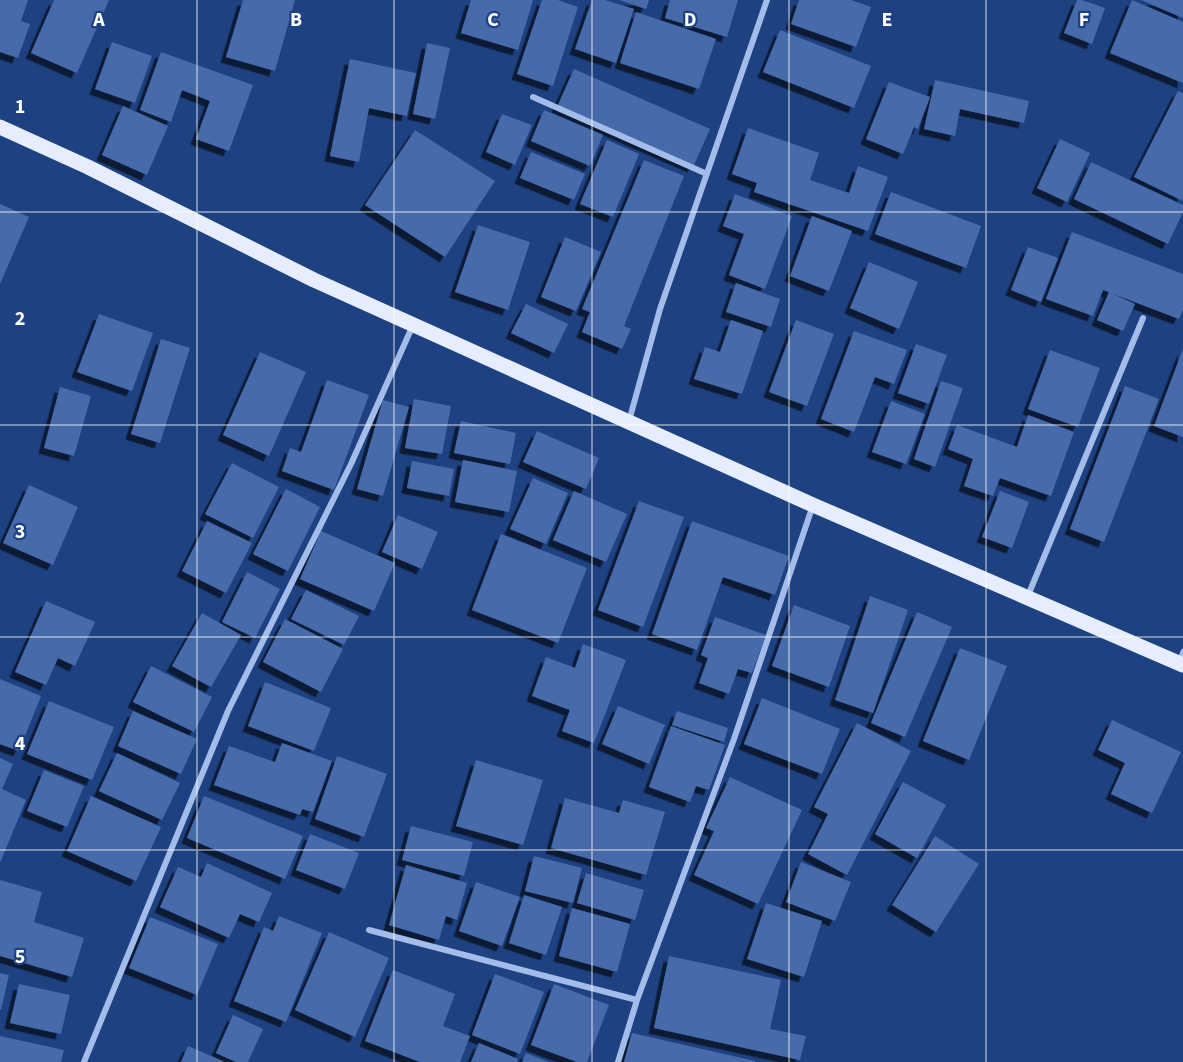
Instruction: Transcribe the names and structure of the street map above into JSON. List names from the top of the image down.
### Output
{
  "grid": {
    "columns": [
      "A",
      "B",
      "C",
      "D",
      "E",
      "F"
    ],
    "rows": [
      "1",
      "2",
      "3",
      "4",
      "5"
    ]
  }
}
